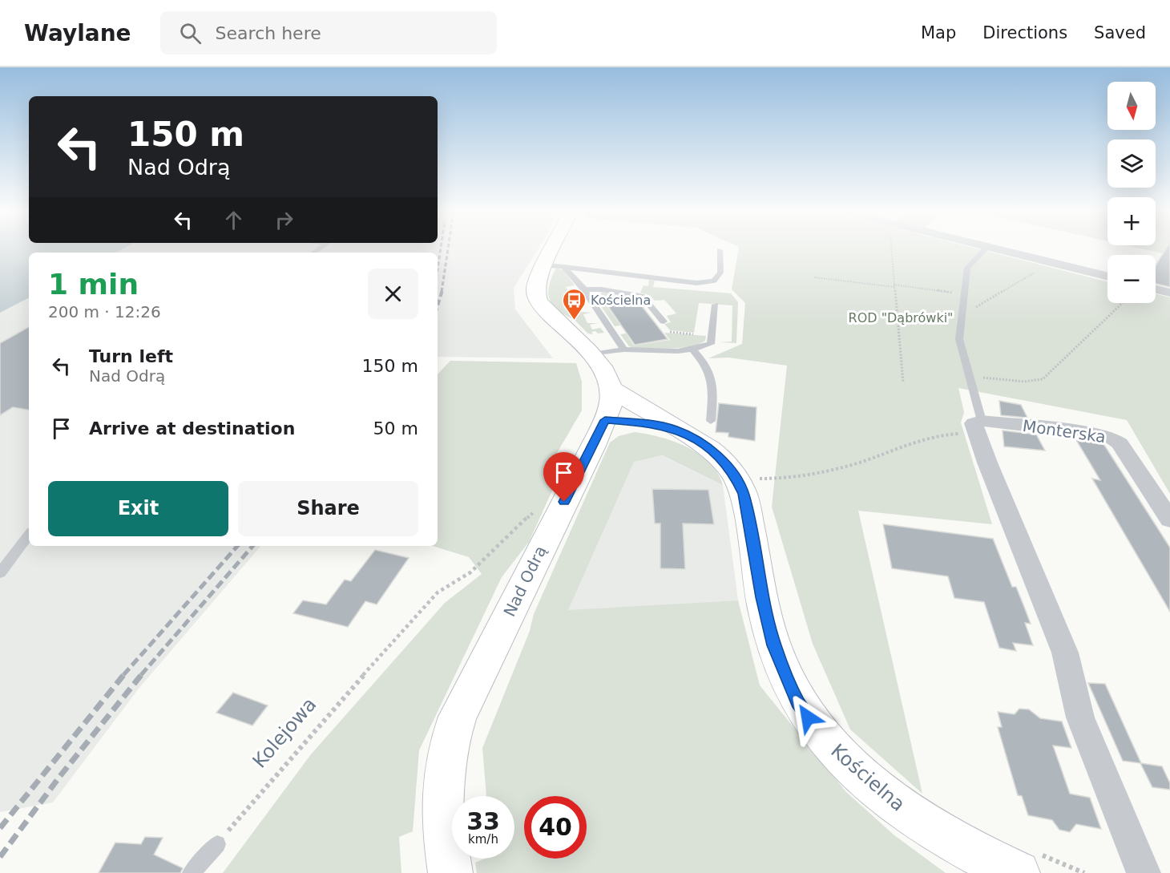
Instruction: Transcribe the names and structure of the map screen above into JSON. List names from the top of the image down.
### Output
{
  "streets": {
    "street": ["Monterska", "Nad Odrą", "Kościelna"],
    "path": ["Kolejowa"]
  },
  "crossings": [
    ["Nad Odrą", "Kolejowa"],
    ["Nad Odrą", "Kościelna"]
  ],
  "parks": ["ROD \"Dąbrówki\""],
  "places": {
    "bus stop": ["Kościelna"]
  },
  "north": "bottom",
  "page": {
    "header": "Waylane",
    "search": "Search here",
    "nav": ["Map", "Directions", "Saved"],
    "map_buttons": ["+", "−"],
    "turn": ["150 m", "Nad Odrą"],
    "heading": ["1 min", "200 m · 12:26"],
    "list": [
      {
        "name": "Turn left",
        "note": "Nad Odrą",
        "value": "150 m"
      },
      {
        "name": "Arrive at destination",
        "value": "50 m"
      }
    ],
    "buttons": ["Exit", "Share"],
    "speed": "33 km/h",
    "limit": "40"
  }
}
